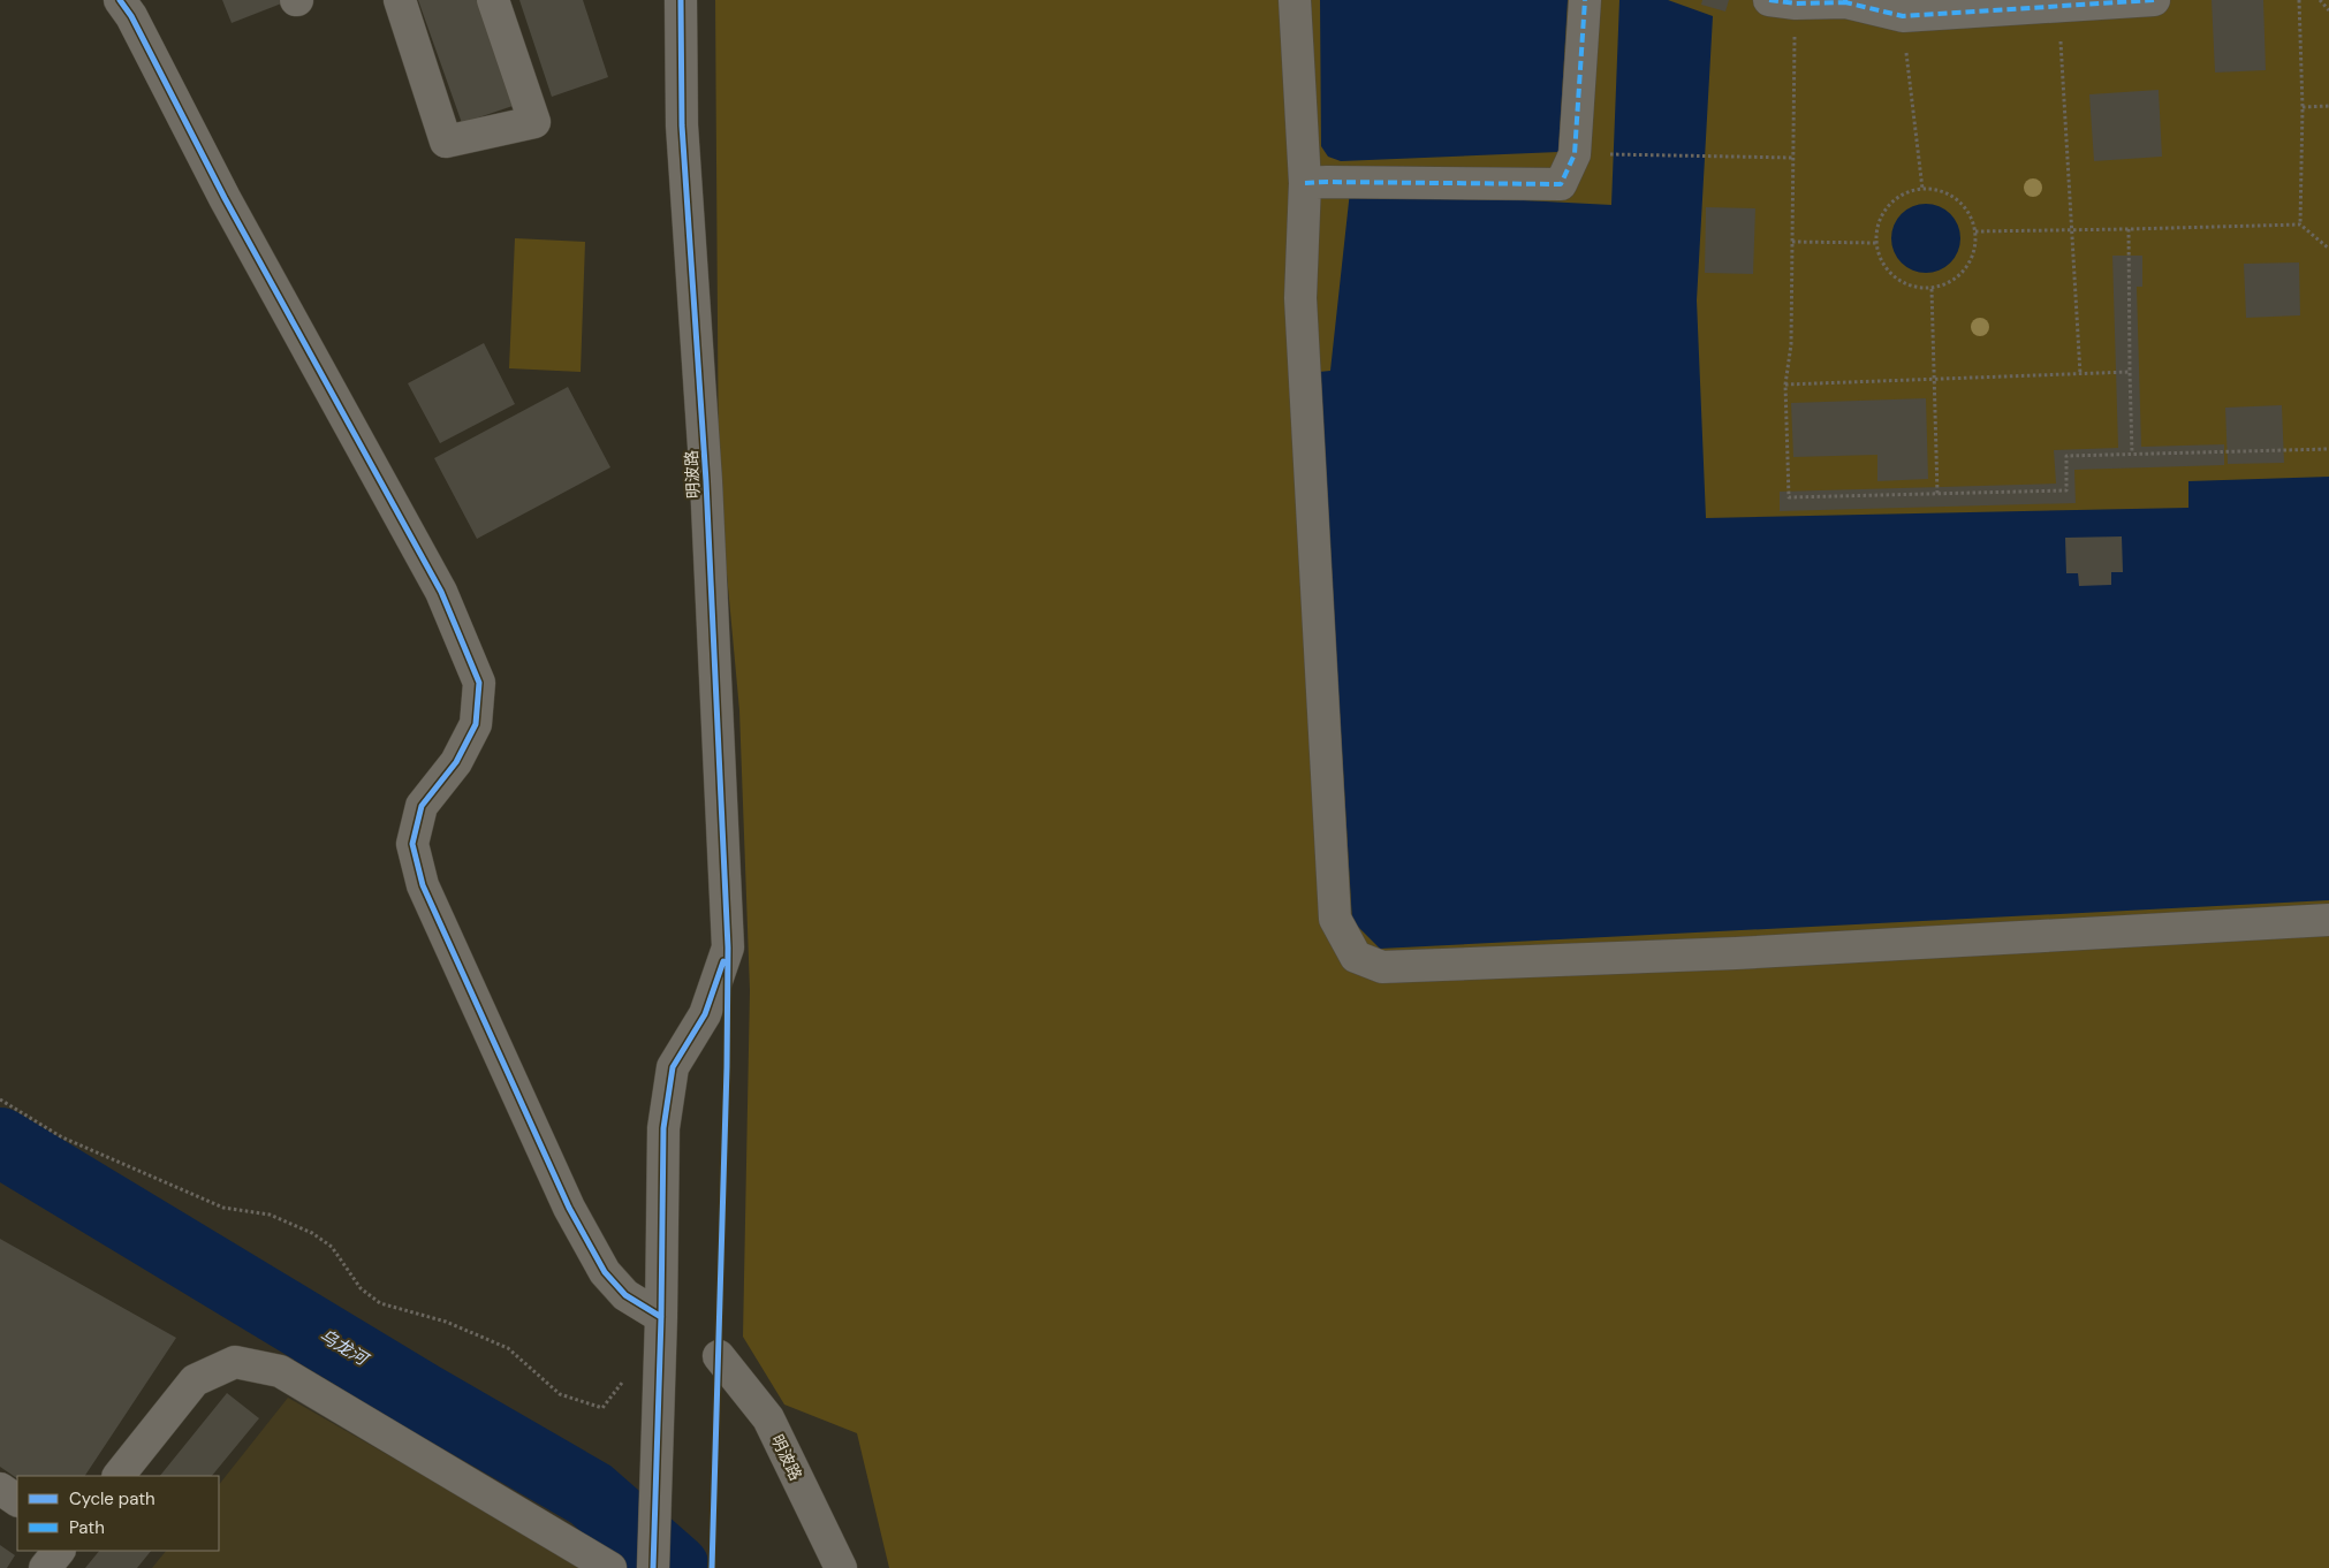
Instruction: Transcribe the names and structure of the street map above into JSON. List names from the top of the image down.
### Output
{
  "streets": {
    "street": ["明波路"]
  },
  "water": ["乌龙河"],
  "legend": ["Cycle path", "Path"]
}
